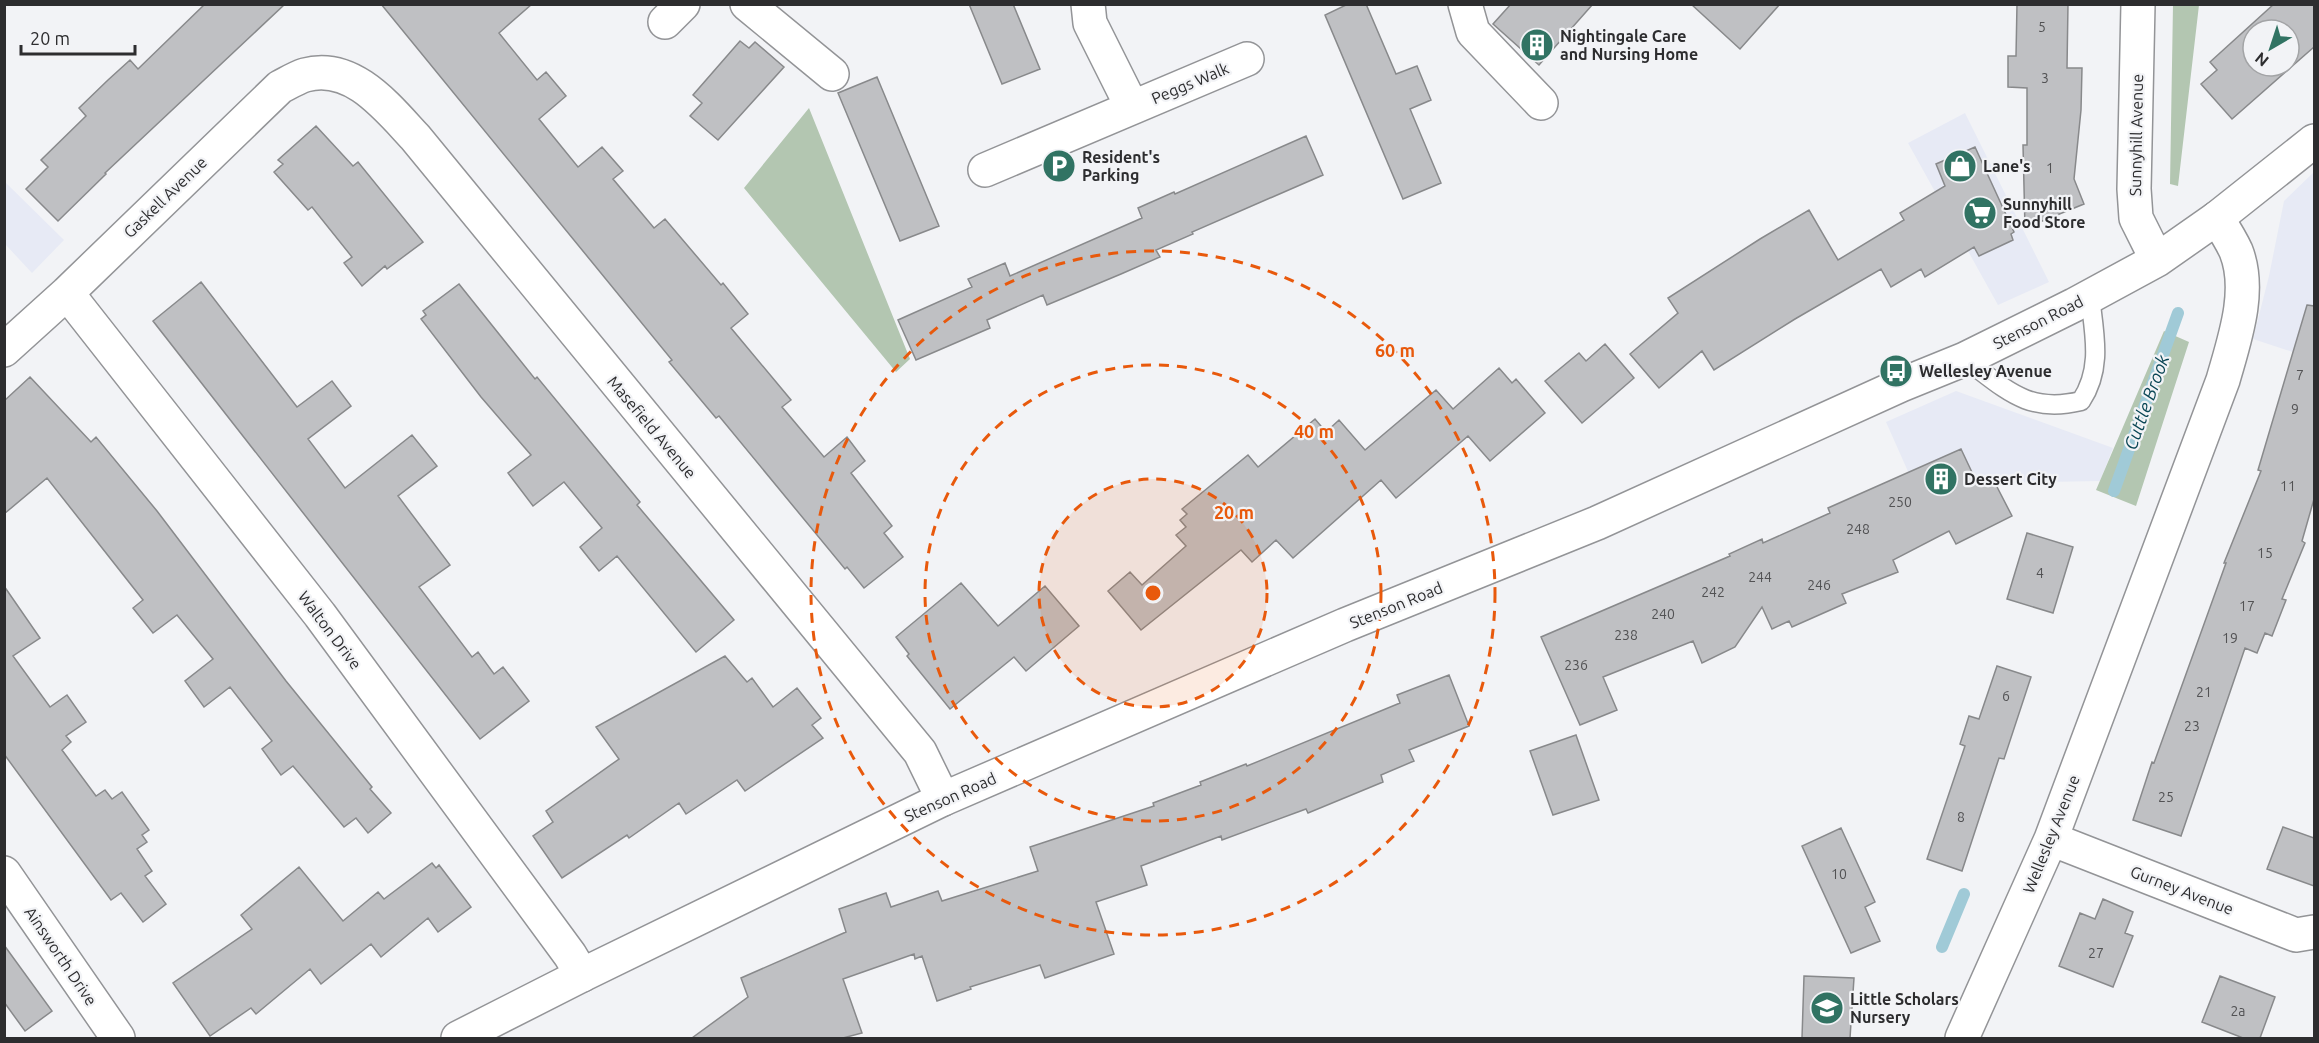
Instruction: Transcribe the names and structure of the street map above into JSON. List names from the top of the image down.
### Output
{
  "streets": {
    "street": [
      "Peggs Walk",
      "Sunnyhill Avenue",
      "Gaskell Avenue",
      "Stenson Road",
      "Masefield Avenue",
      "Walton Drive",
      "Wellesley Avenue",
      "Gurney Avenue",
      "Ainsworth Drive"
    ]
  },
  "crossings": [
    ["Sunnyhill Avenue", "Stenson Road"],
    ["Gaskell Avenue", "Masefield Avenue"],
    ["Gaskell Avenue", "Walton Drive"],
    ["Stenson Road", "Masefield Avenue"],
    ["Stenson Road", "Walton Drive"],
    ["Stenson Road", "Wellesley Avenue"],
    ["Wellesley Avenue", "Gurney Avenue"]
  ],
  "water": ["Cuttle Brook"],
  "places": {
    "building": ["Nightingale Care and Nursing Home", "Dessert City"],
    "parking": ["Resident's Parking"],
    "shop": ["Lane's"],
    "supermarket": ["Sunnyhill Food Store"],
    "bus stop": ["Wellesley Avenue"],
    "school or university": ["Little Scholars Nursery"]
  },
  "house_numbers": [
    "5",
    "3",
    "1",
    "7",
    "9",
    "11",
    "250",
    "248",
    "15",
    "4",
    "244",
    "246",
    "242",
    "17",
    "240",
    "238",
    "19",
    "236",
    "21",
    "6",
    "23",
    "25",
    "8",
    "10",
    "27",
    "2a"
  ],
  "scale_bar": "20 m",
  "north": "bottom left",
  "rings": ["60 m", "40 m", "20 m"]
}
